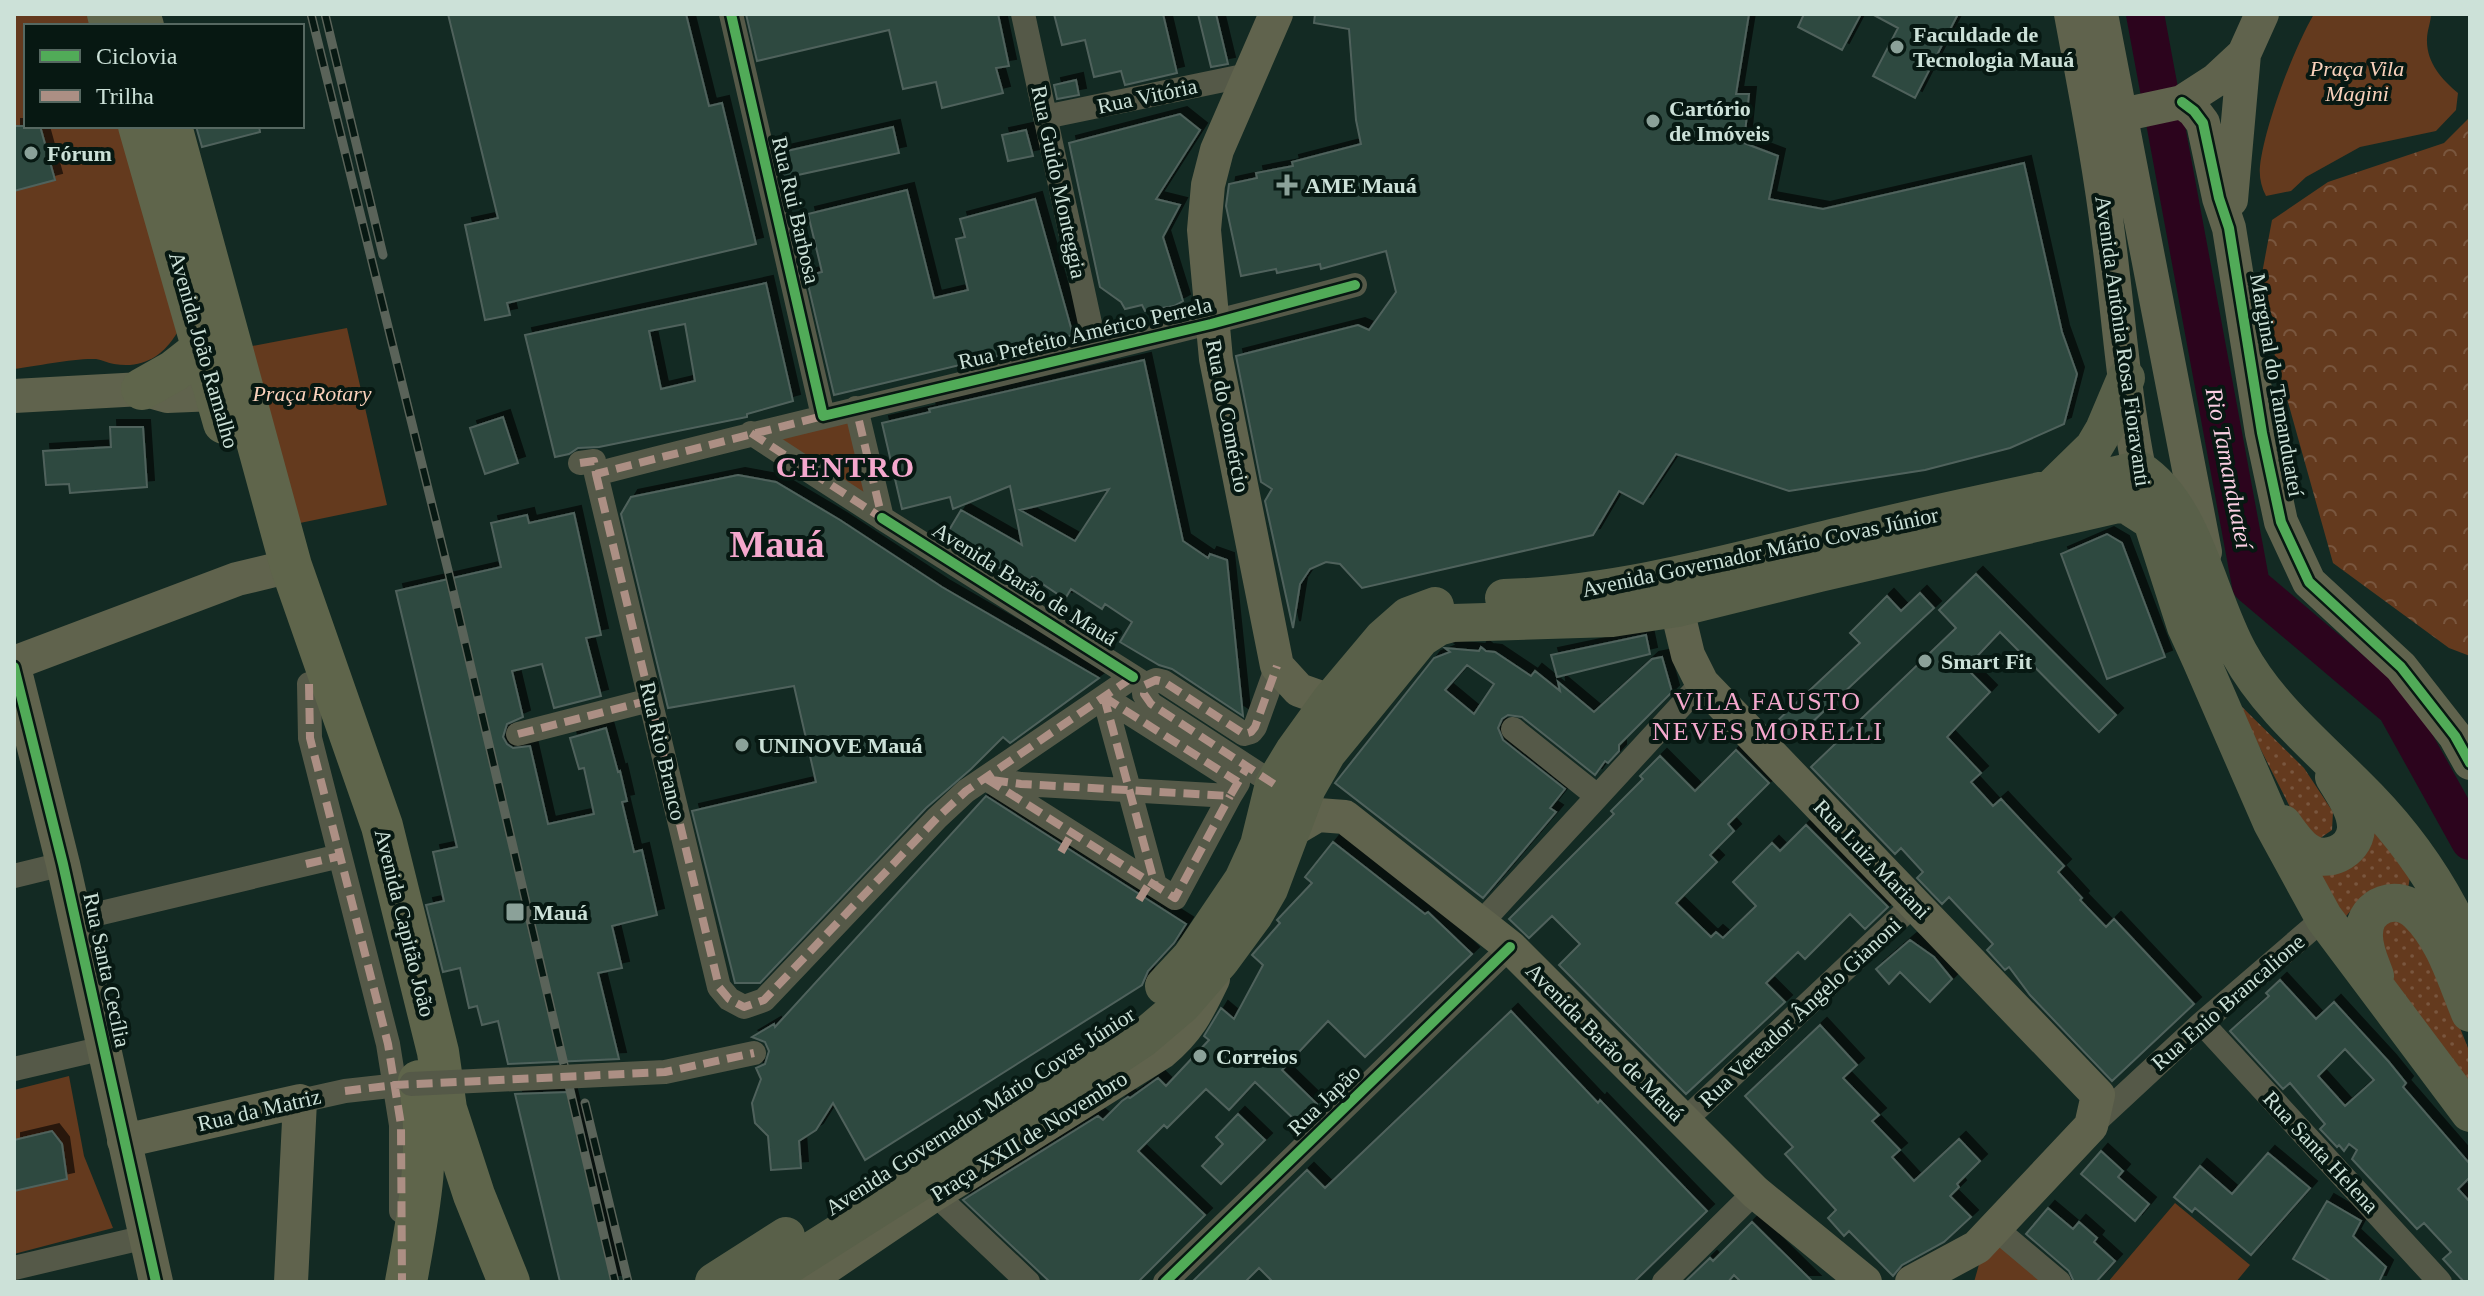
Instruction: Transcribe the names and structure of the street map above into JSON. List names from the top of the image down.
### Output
{
  "streets": {
    "highway": ["Avenida João Ramalho", "Avenida Capitão João"],
    "main road": [
      "Avenida Antônia Rosa Fioravanti",
      "Marginal do Tamanduateí",
      "Rua do Comércio",
      "Avenida Governador Mário Covas Júnior",
      "Avenida Barão de Mauá",
      "Rua Luiz Mariani",
      "Rua Santa Cecília",
      "Rua da Matriz",
      "Praça XXII de Novembro"
    ],
    "street": [
      "Rua Vitória",
      "Rua Guido Monteggia",
      "Rua Rui Barbosa",
      "Rua Prefeito Américo Perrela",
      "Rua Rio Branco",
      "Rua Enio Brancalione",
      "Rua Vereador Ângelo Gianoni",
      "Rua Japão",
      "Rua Santa Helena"
    ]
  },
  "crossings": [
    ["Rua Vitória", "Rua Guido Monteggia"],
    ["Rua Vitória", "Rua do Comércio"],
    ["Rua Guido Monteggia", "Rua Prefeito Américo Perrela"],
    ["Rua Rui Barbosa", "Rua Prefeito Américo Perrela"],
    ["Rua Prefeito Américo Perrela", "Rua do Comércio"],
    ["Rua Prefeito Américo Perrela", "Avenida Barão de Mauá"],
    ["Rua Prefeito Américo Perrela", "Rua Rio Branco"],
    ["Avenida Antônia Rosa Fioravanti", "Avenida Governador Mário Covas Júnior"],
    ["Avenida Antônia Rosa Fioravanti", "Rua Enio Brancalione"],
    ["Avenida João Ramalho", "Avenida Capitão João"],
    ["Rua do Comércio", "Avenida Barão de Mauá"],
    ["Avenida Governador Mário Covas Júnior", "Avenida Barão de Mauá"],
    ["Avenida Governador Mário Covas Júnior", "Rua Luiz Mariani"],
    ["Avenida Governador Mário Covas Júnior", "Praça XXII de Novembro"],
    ["Avenida Barão de Mauá", "Rua Vereador Ângelo Gianoni"],
    ["Avenida Barão de Mauá", "Rua Japão"],
    ["Rua Luiz Mariani", "Rua Enio Brancalione"],
    ["Rua Luiz Mariani", "Rua Vereador Ângelo Gianoni"],
    ["Rua Santa Cecília", "Rua da Matriz"],
    ["Rua Enio Brancalione", "Rua Santa Helena"]
  ],
  "districts": ["CENTRO", "Mauá", "VILA FAUSTO NEVES MORELLI"],
  "water": ["Rio Tamanduateí"],
  "parks": ["Praça Vila Magini", "Praça Rotary"],
  "places": {
    "other": [
      "Faculdade de Tecnologia Mauá",
      "Cartório de Imóveis",
      "Fórum",
      "Smart Fit",
      "UNINOVE Mauá",
      "Correios"
    ],
    "health": ["AME Mauá"],
    "transit": ["Mauá"]
  },
  "legend": ["Ciclovia", "Trilha"]
}
